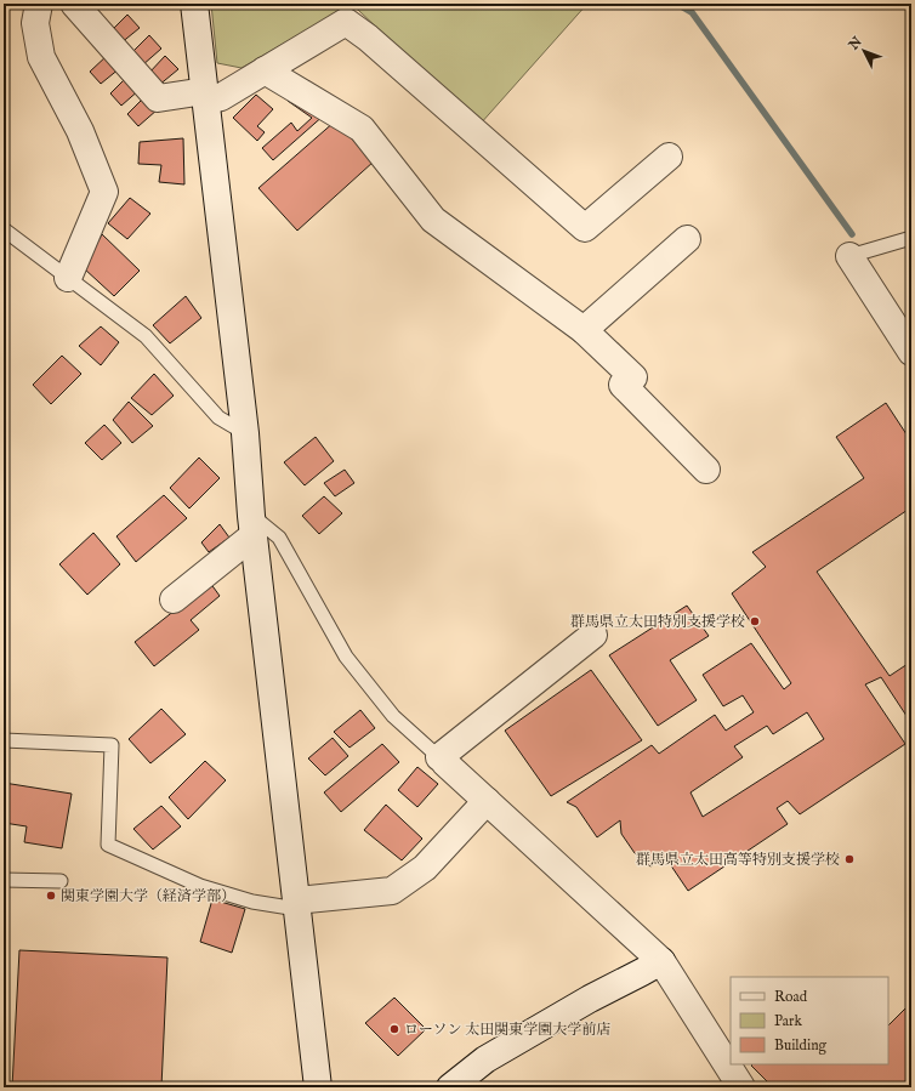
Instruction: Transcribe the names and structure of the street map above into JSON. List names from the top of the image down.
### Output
{
  "places": [
    "群馬県立太田特別支援学校",
    "群馬県立太田高等特別支援学校",
    "関東学園大学（経済学部）",
    "ローソン 太田関東学園大学前店"
  ],
  "legend": ["Road", "Park", "Building"],
  "north": "top left"
}
